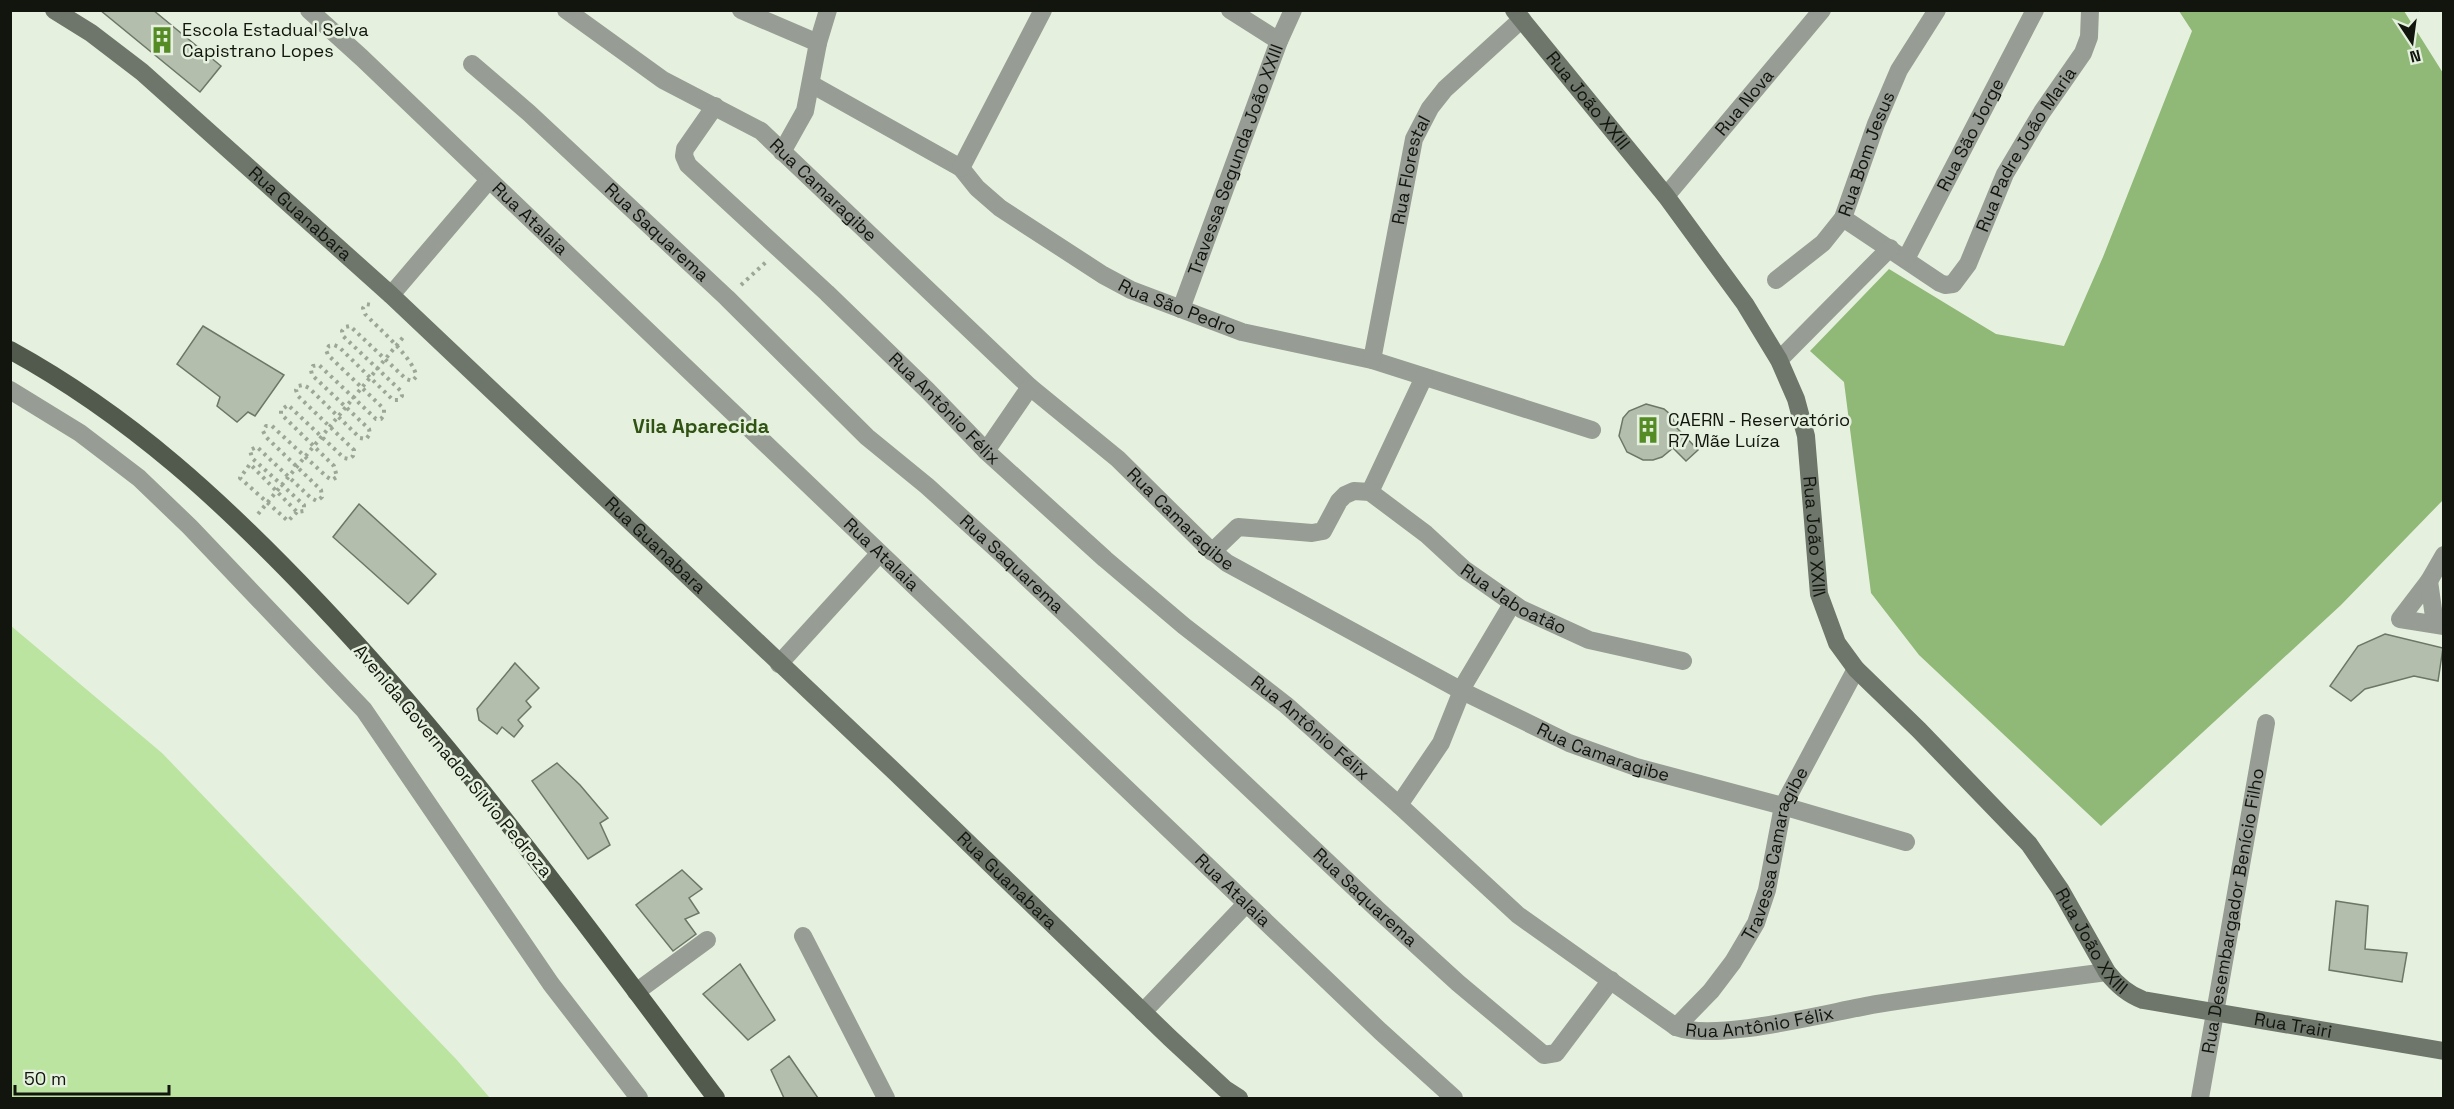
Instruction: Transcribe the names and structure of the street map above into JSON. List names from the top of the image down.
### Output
{
  "streets": {
    "main road": ["Avenida Governador Sílvio Pedroza"],
    "street": [
      "Rua João XXIII",
      "Rua Nova",
      "Rua São Jorge",
      "Rua Padre João Maria",
      "Rua Bom Jesus",
      "Travessa Segunda João XXIII",
      "Rua Florestal",
      "Rua Camaragibe",
      "Rua Guanabara",
      "Rua Atalaia",
      "Rua Saquarema",
      "Rua São Pedro",
      "Rua Antônio Félix",
      "Rua Jaboatão",
      "Travessa Camaragibe",
      "Rua Desembargador Benício Filho",
      "Rua Trairi"
    ]
  },
  "crossings": [
    ["Rua João XXIII", "Rua Nova"],
    ["Rua João XXIII", "Rua Florestal"],
    ["Rua João XXIII", "Rua Antônio Félix"],
    ["Rua João XXIII", "Travessa Camaragibe"],
    ["Rua João XXIII", "Rua Trairi"],
    ["Rua São Jorge", "Rua Padre João Maria"],
    ["Travessa Segunda João XXIII", "Rua São Pedro"],
    ["Rua Florestal", "Rua São Pedro"],
    ["Rua Camaragibe", "Rua Antônio Félix"],
    ["Rua Camaragibe", "Travessa Camaragibe"],
    ["Rua Saquarema", "Rua Antônio Félix"],
    ["Rua Antônio Félix", "Travessa Camaragibe"],
    ["Rua Desembargador Benício Filho", "Rua Trairi"]
  ],
  "districts": ["Vila Aparecida"],
  "places": {
    "building": ["Escola Estadual Selva Capistrano Lopes", "CAERN - Reservatório R7 Mãe Luíza"]
  },
  "scale_bar": "50 m",
  "north": "bottom"
}
